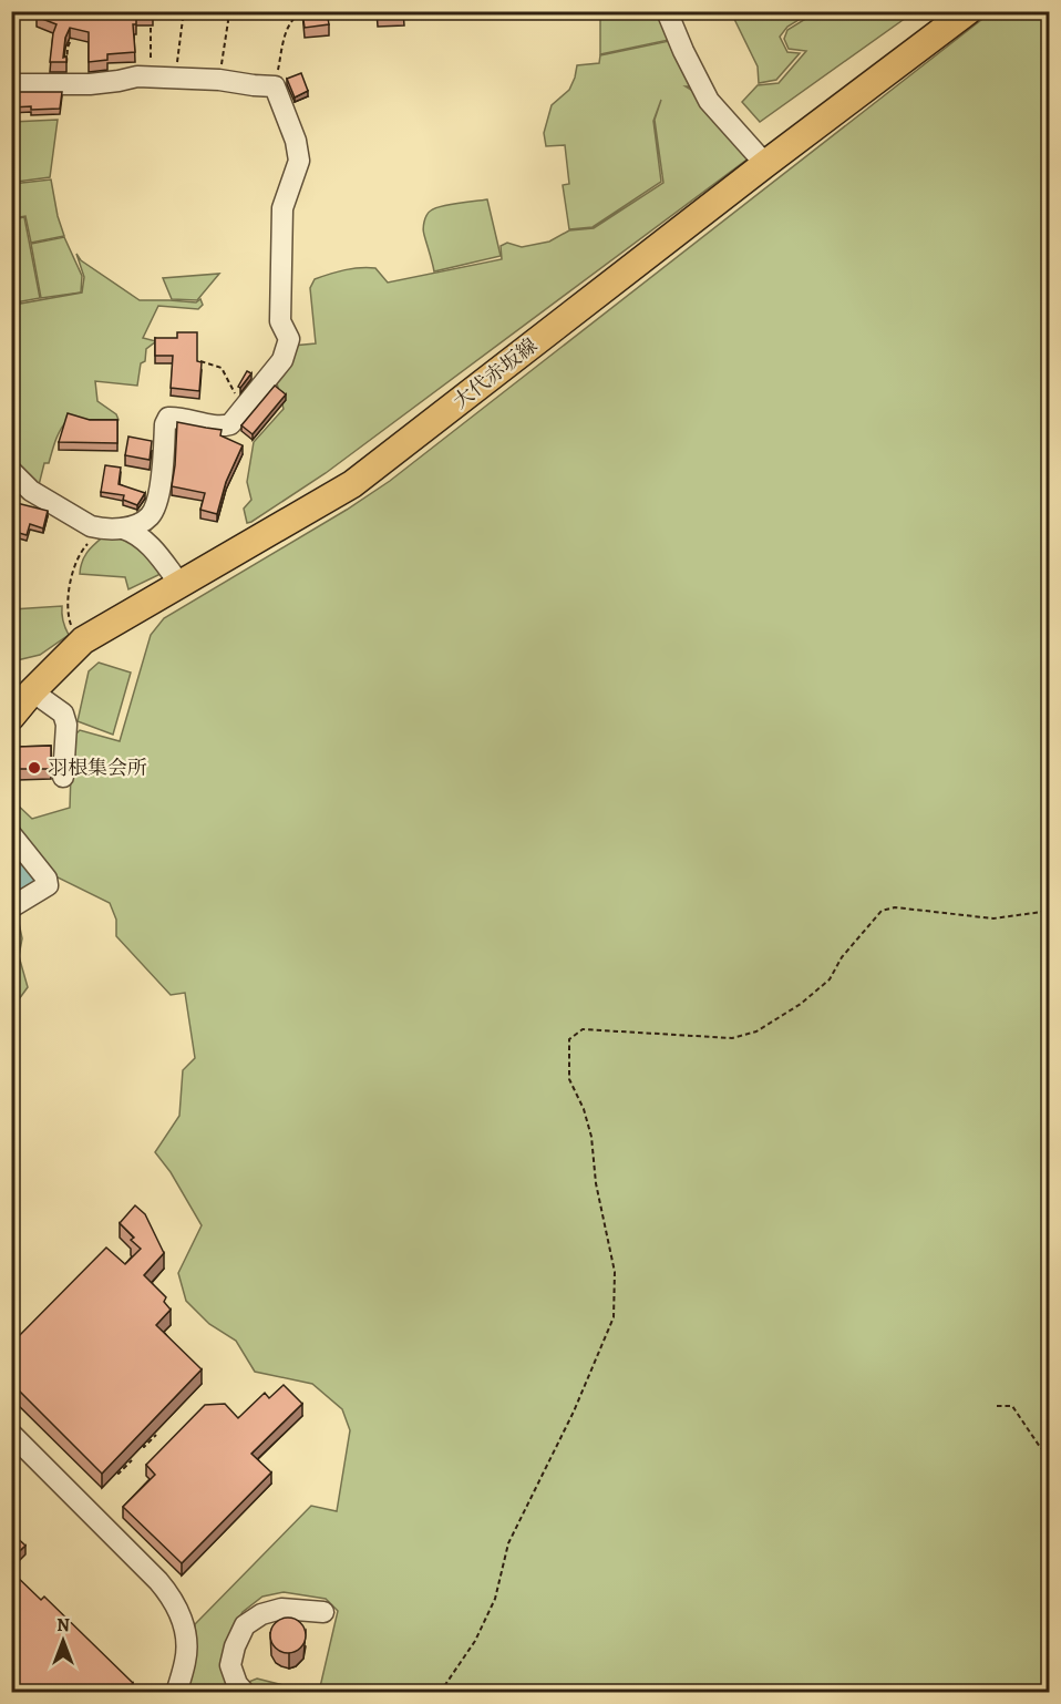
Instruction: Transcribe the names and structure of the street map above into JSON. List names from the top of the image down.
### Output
{
  "streets": {
    "main road": ["大代赤坂線"]
  },
  "places": ["羽根集会所"],
  "north": "top"
}
